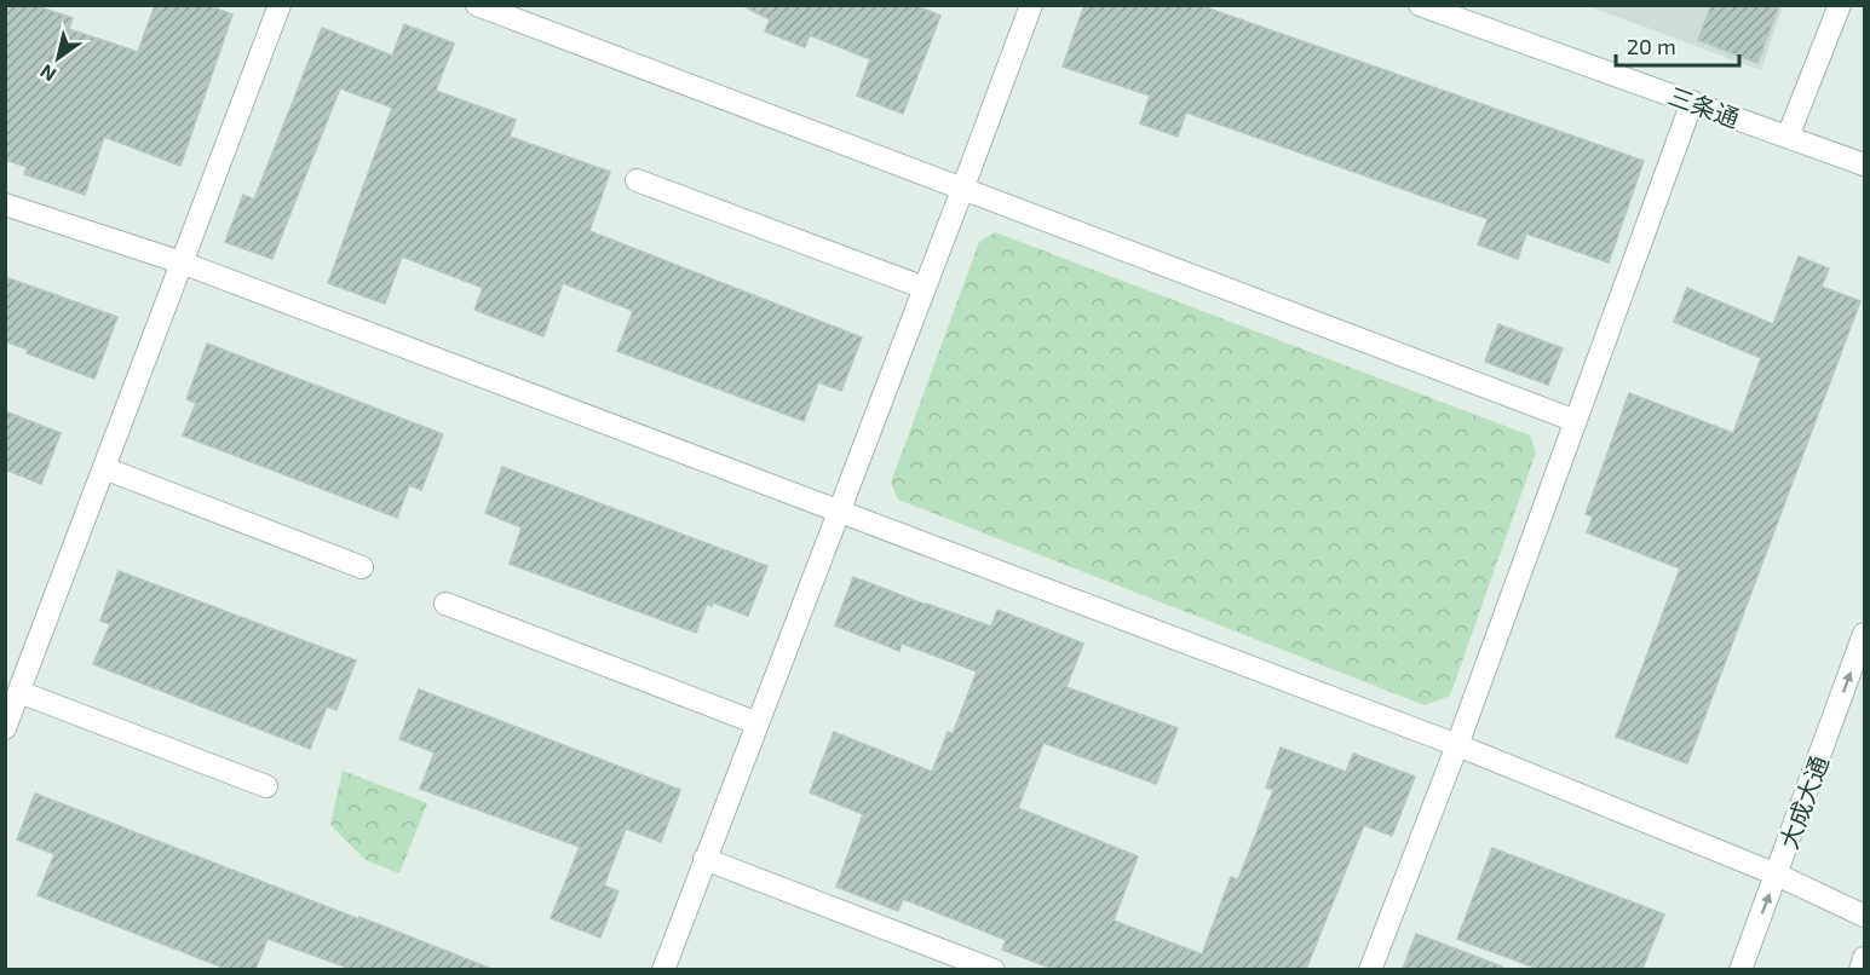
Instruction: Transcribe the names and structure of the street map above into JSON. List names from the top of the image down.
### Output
{
  "streets": {
    "street": ["三条通", "大成大通"]
  },
  "one_way": ["大成大通"],
  "scale_bar": "20 m",
  "north": "bottom left"
}
